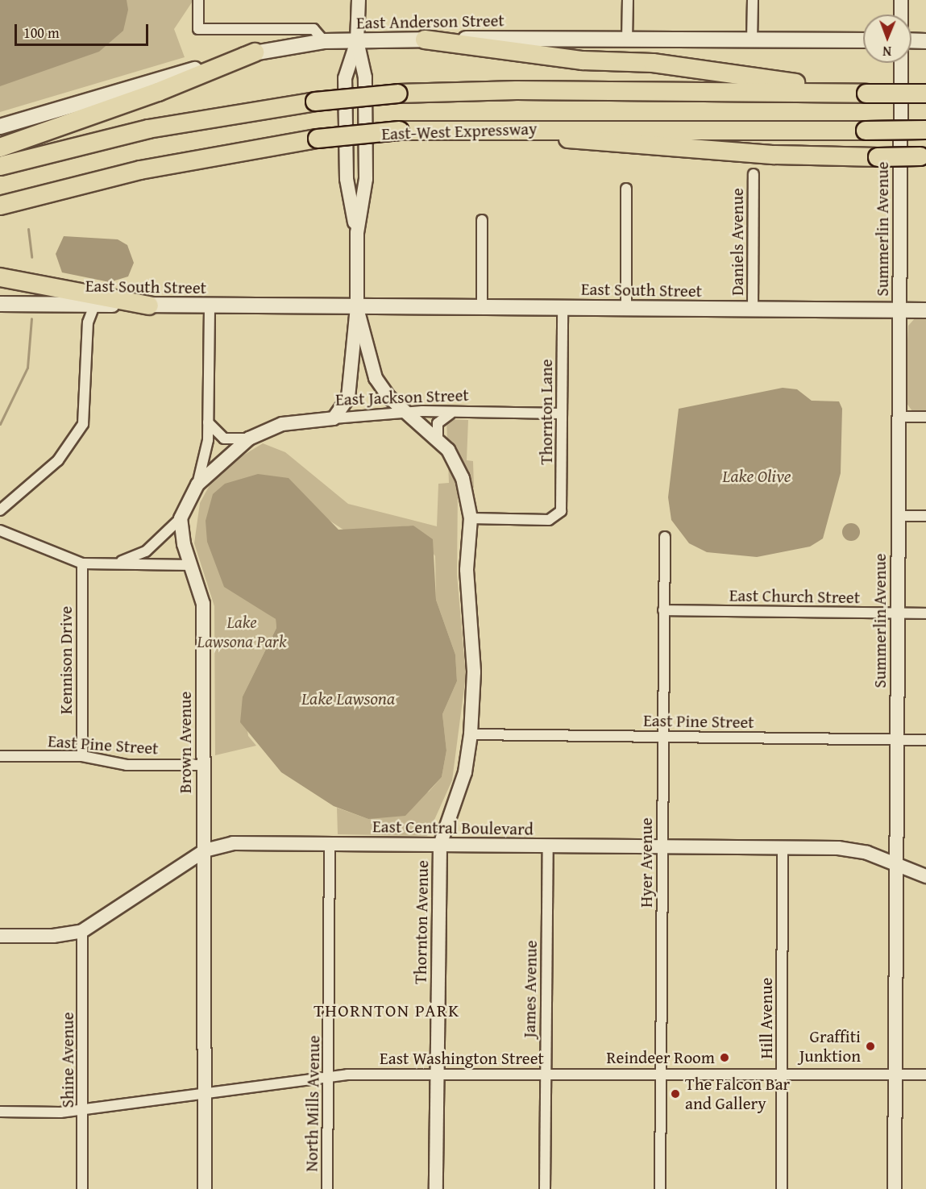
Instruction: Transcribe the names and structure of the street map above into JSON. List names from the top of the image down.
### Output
{
  "streets": {
    "highway": ["East-West Expressway"],
    "main road": ["East Anderson Street", "East South Street"],
    "street": [
      "Summerlin Avenue",
      "Daniels Avenue",
      "East Jackson Street",
      "Thornton Lane",
      "East Church Street",
      "Kennison Drive",
      "East Pine Street",
      "Brown Avenue",
      "East Central Boulevard",
      "Hyer Avenue",
      "Thornton Avenue",
      "James Avenue",
      "Hill Avenue",
      "East Washington Street",
      "Shine Avenue",
      "North Mills Avenue"
    ]
  },
  "crossings": [
    ["Summerlin Avenue", "East South Street"],
    ["Summerlin Avenue", "East Church Street"],
    ["Summerlin Avenue", "East Pine Street"],
    ["Summerlin Avenue", "East Central Boulevard"],
    ["Summerlin Avenue", "East Washington Street"],
    ["Daniels Avenue", "East South Street"],
    ["East South Street", "Thornton Lane"],
    ["East South Street", "Thornton Avenue"],
    ["East Jackson Street", "Thornton Lane"],
    ["East Jackson Street", "Thornton Avenue"],
    ["Thornton Lane", "Thornton Avenue"],
    ["East Church Street", "Hyer Avenue"],
    ["Kennison Drive", "East Pine Street"],
    ["East Pine Street", "Brown Avenue"],
    ["East Pine Street", "Hyer Avenue"],
    ["East Pine Street", "Thornton Avenue"],
    ["Brown Avenue", "East Central Boulevard"],
    ["Brown Avenue", "East Washington Street"],
    ["East Central Boulevard", "Hyer Avenue"],
    ["East Central Boulevard", "Thornton Avenue"],
    ["East Central Boulevard", "James Avenue"],
    ["East Central Boulevard", "Hill Avenue"],
    ["East Central Boulevard", "Shine Avenue"],
    ["East Central Boulevard", "North Mills Avenue"],
    ["Hyer Avenue", "East Washington Street"],
    ["Thornton Avenue", "East Washington Street"],
    ["James Avenue", "East Washington Street"],
    ["Hill Avenue", "East Washington Street"],
    ["East Washington Street", "Shine Avenue"],
    ["East Washington Street", "North Mills Avenue"]
  ],
  "districts": ["THORNTON PARK"],
  "water": ["Lake Olive", "Lake Lawsona"],
  "parks": ["Lake Lawsona Park"],
  "places": ["Graffiti Junktion", "Reindeer Room", "The Falcon Bar and Gallery"],
  "scale_bar": "100 m",
  "north": "bottom"
}
